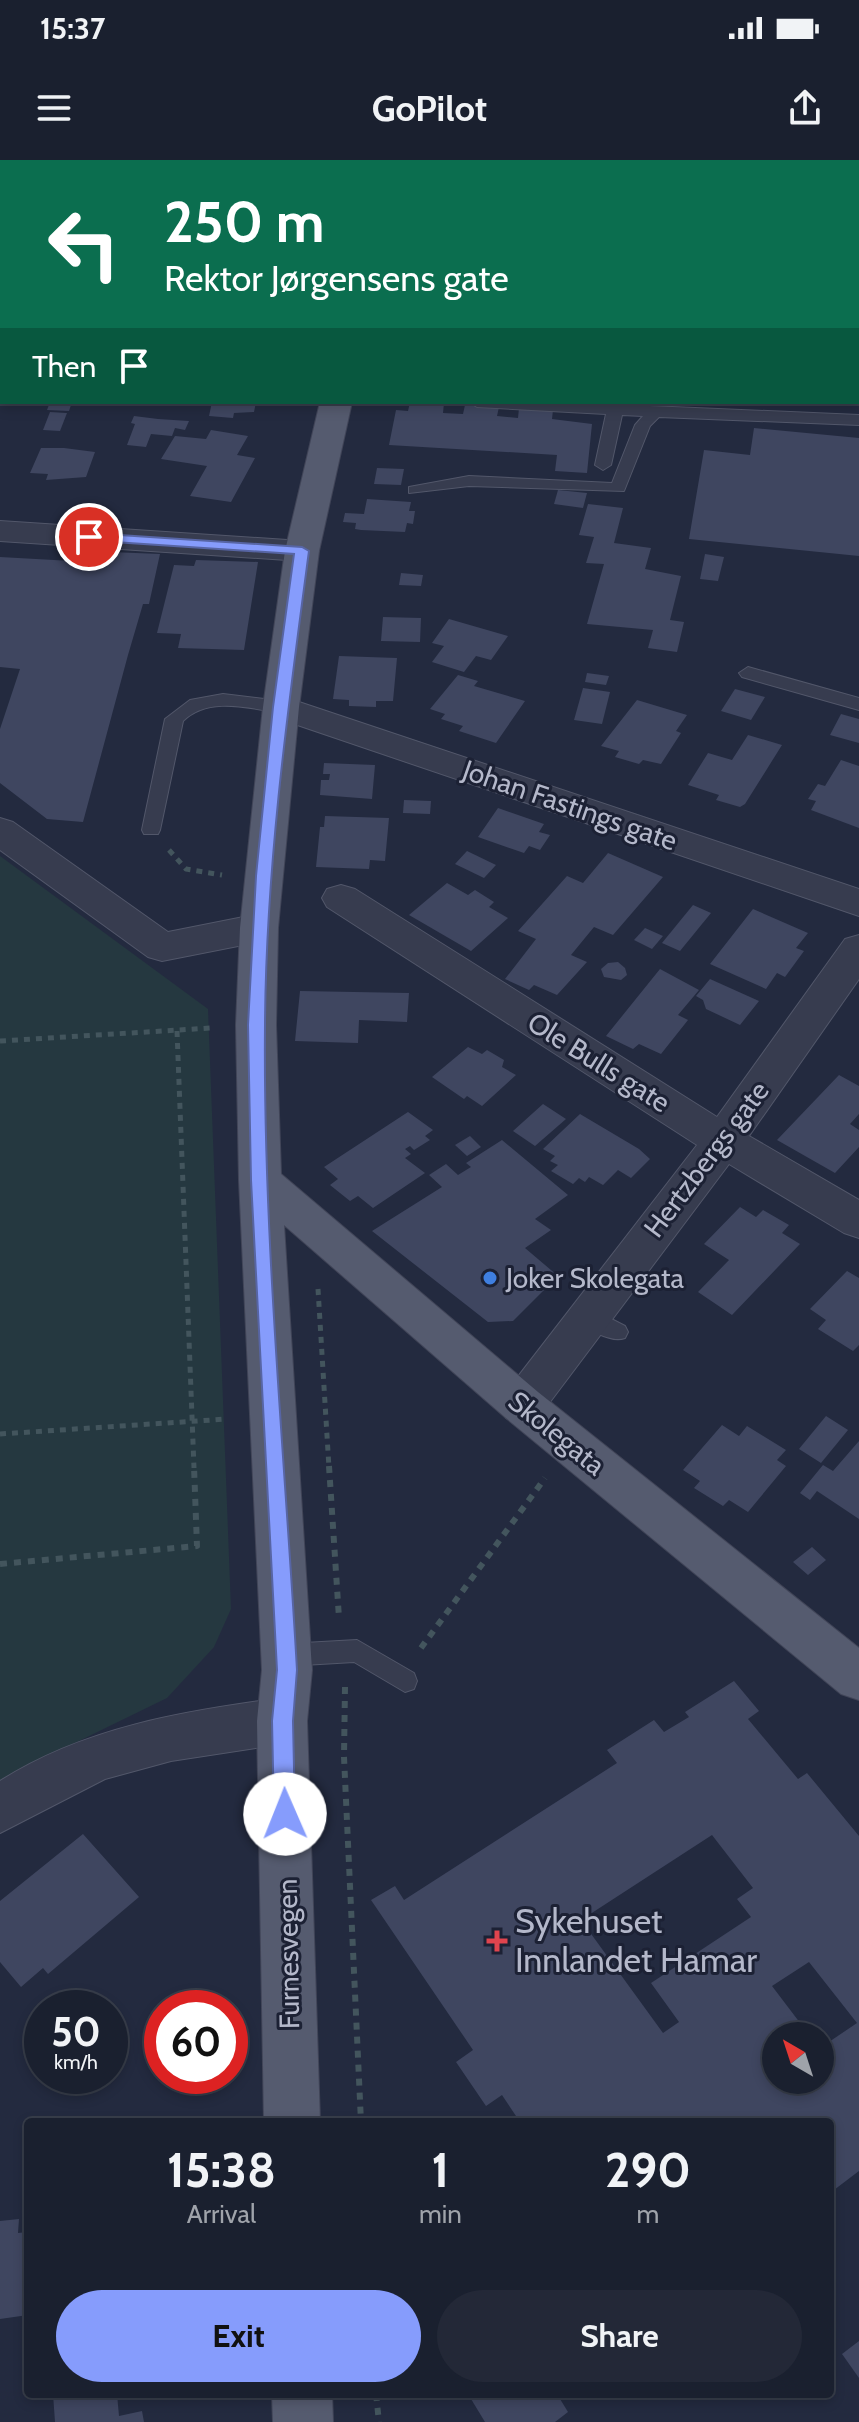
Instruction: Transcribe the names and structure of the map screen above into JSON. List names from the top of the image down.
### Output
{
  "streets": {
    "main road": ["Skolegata", "Furnesvegen"],
    "street": ["Johan Fastings gate", "Ole Bulls gate", "Hertzbergs gate"]
  },
  "crossings": [
    ["Johan Fastings gate", "Furnesvegen"],
    ["Ole Bulls gate", "Hertzbergs gate"],
    ["Hertzbergs gate", "Skolegata"],
    ["Skolegata", "Furnesvegen"]
  ],
  "places": {
    "other": ["Joker Skolegata"],
    "health": ["Sykehuset Innlandet Hamar"]
  },
  "north": "top left",
  "page": {
    "status": "15:37",
    "header": "GoPilot",
    "turn": ["250 m", "Rektor Jørgensens gate"],
    "then": "Then",
    "speed": "50 km/h",
    "limit": "60",
    "eta": [
      "15:38",
      "Arrival",
      "1",
      "min",
      "290",
      "m"
    ],
    "buttons": ["Exit", "Share"]
  }
}
